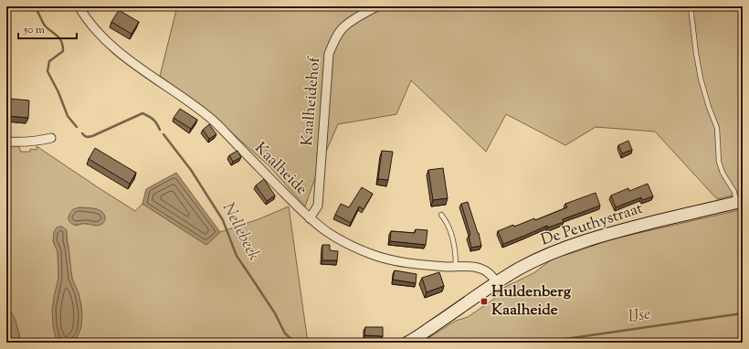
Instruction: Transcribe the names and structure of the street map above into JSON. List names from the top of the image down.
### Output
{
  "streets": {
    "main road": ["De Peuthystraat"],
    "street": ["Kaalheidehof", "Kaalheide"]
  },
  "crossings": [
    ["Kaalheidehof", "Kaalheide"],
    ["Kaalheide", "De Peuthystraat"]
  ],
  "water": ["Nellebeek", "IJse"],
  "places": {
    "transit": ["Huldenberg Kaalheide"]
  },
  "scale_bar": "50 m"
}
